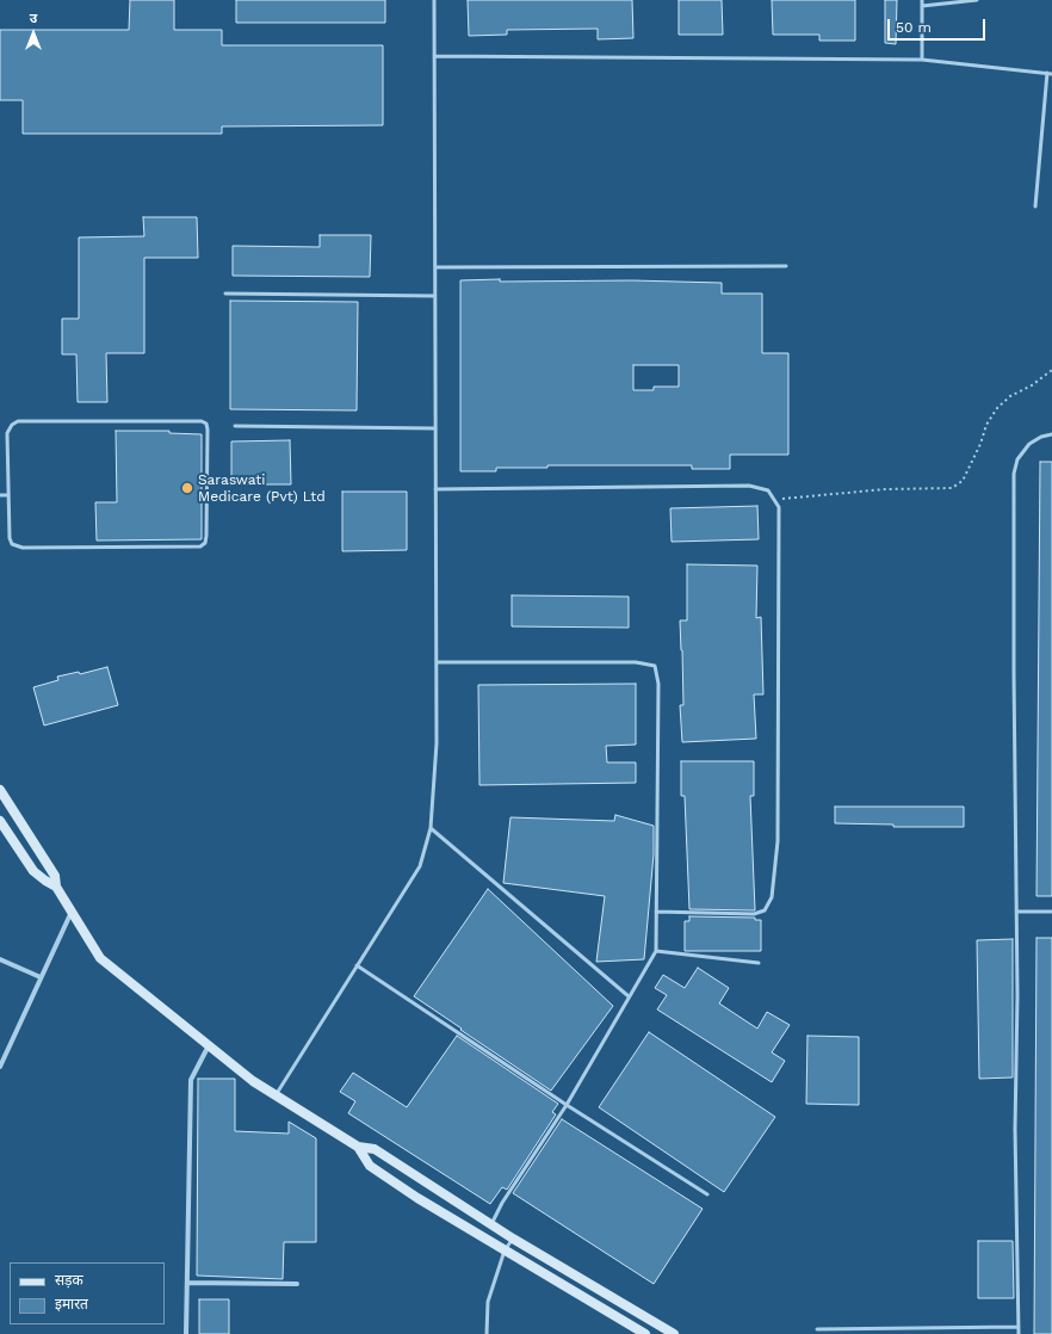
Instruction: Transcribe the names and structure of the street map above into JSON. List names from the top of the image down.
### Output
{
  "places": ["Saraswati Medicare (Pvt) Ltd"],
  "legend": ["सड़क", "इमारत"],
  "scale_bar": "50 m",
  "north": "top"
}
